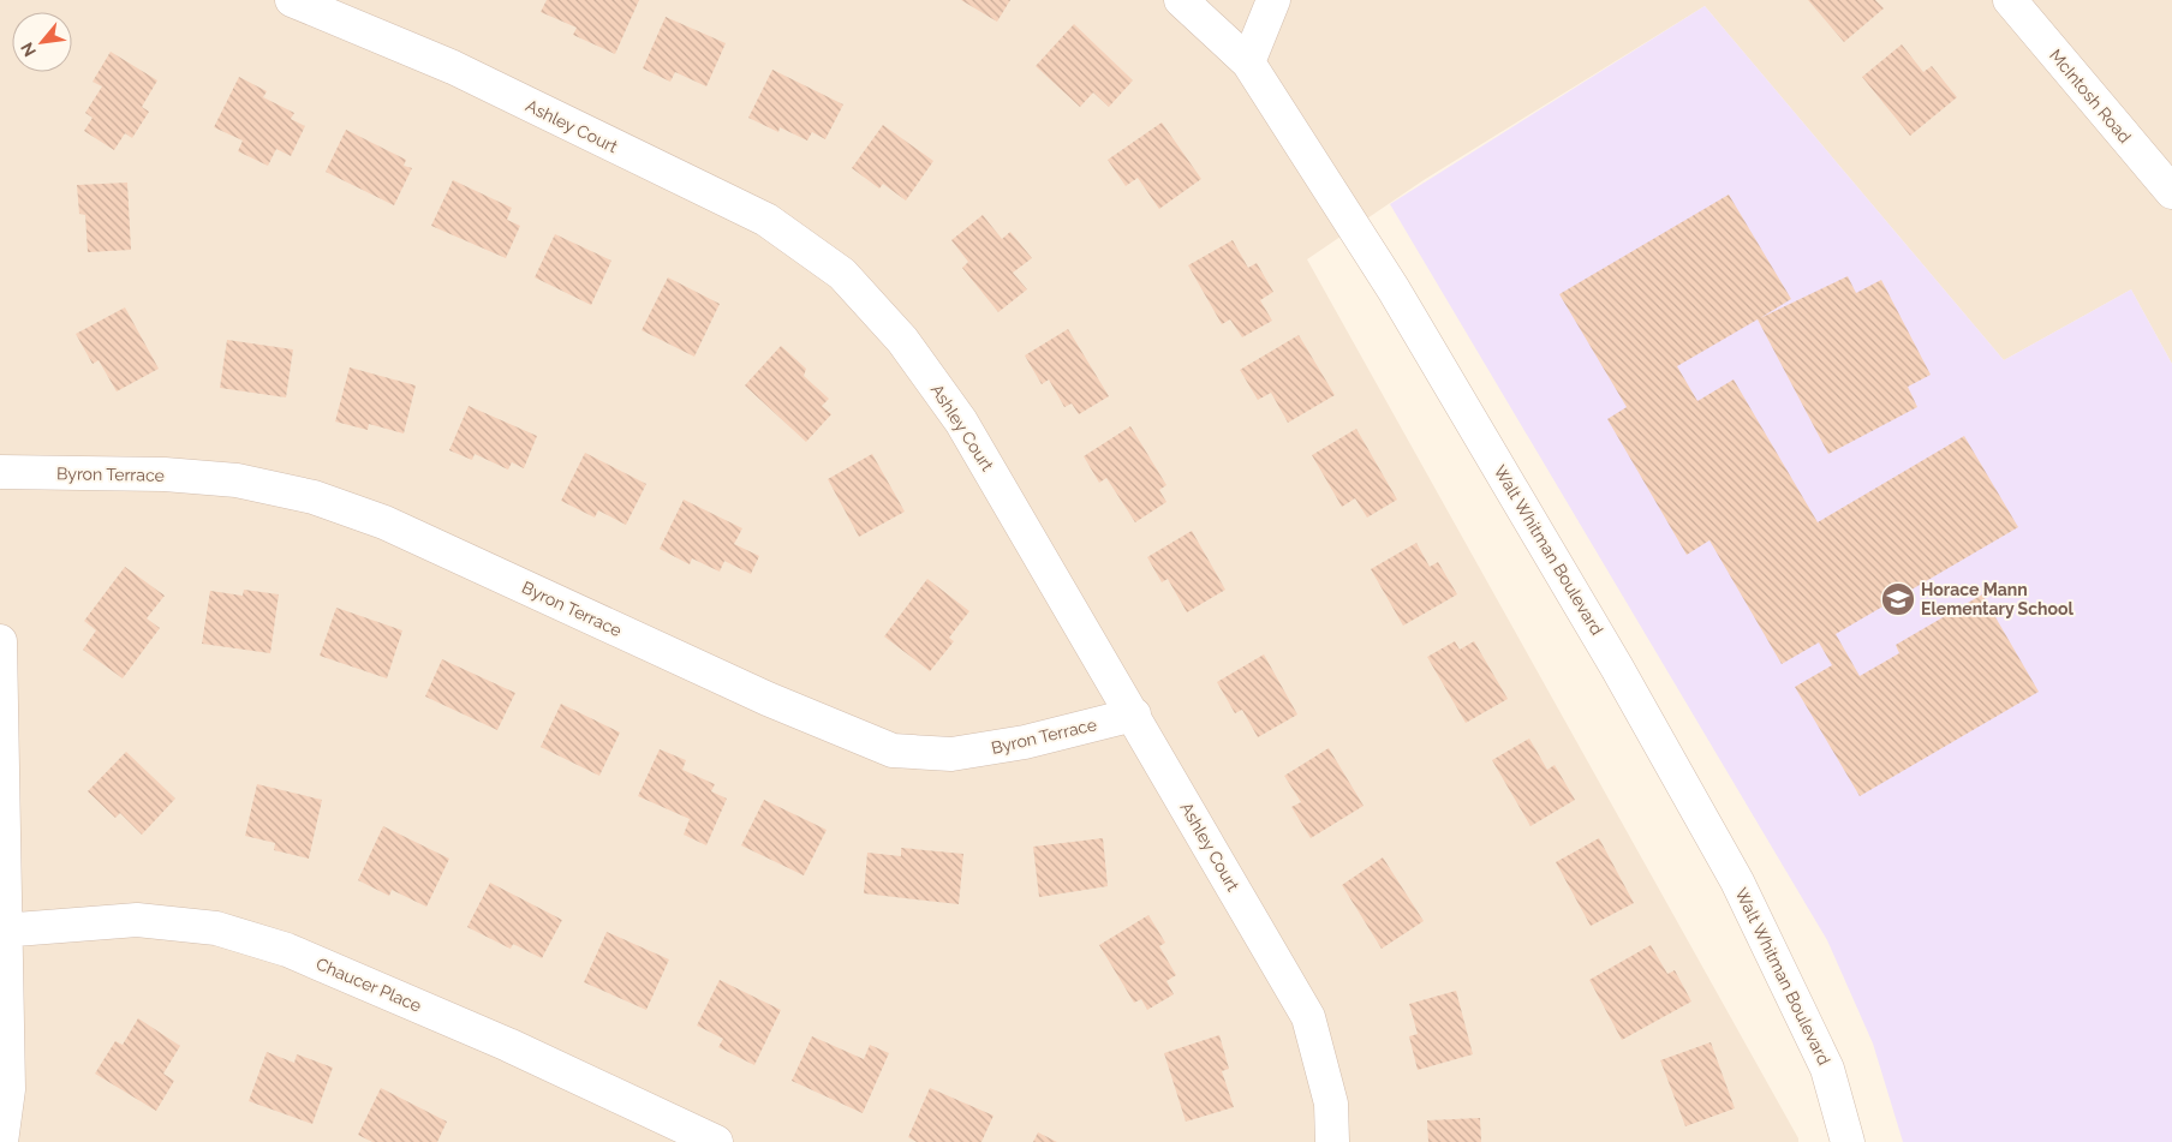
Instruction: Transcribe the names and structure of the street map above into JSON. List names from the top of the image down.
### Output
{
  "streets": {
    "street": [
      "McIntosh Road",
      "Ashley Court",
      "Byron Terrace",
      "Walt Whitman Boulevard",
      "Chaucer Place"
    ]
  },
  "crossings": [
    ["Ashley Court", "Byron Terrace"]
  ],
  "places": {
    "school or university": ["Horace Mann Elementary School"]
  },
  "north": "bottom left"
}
